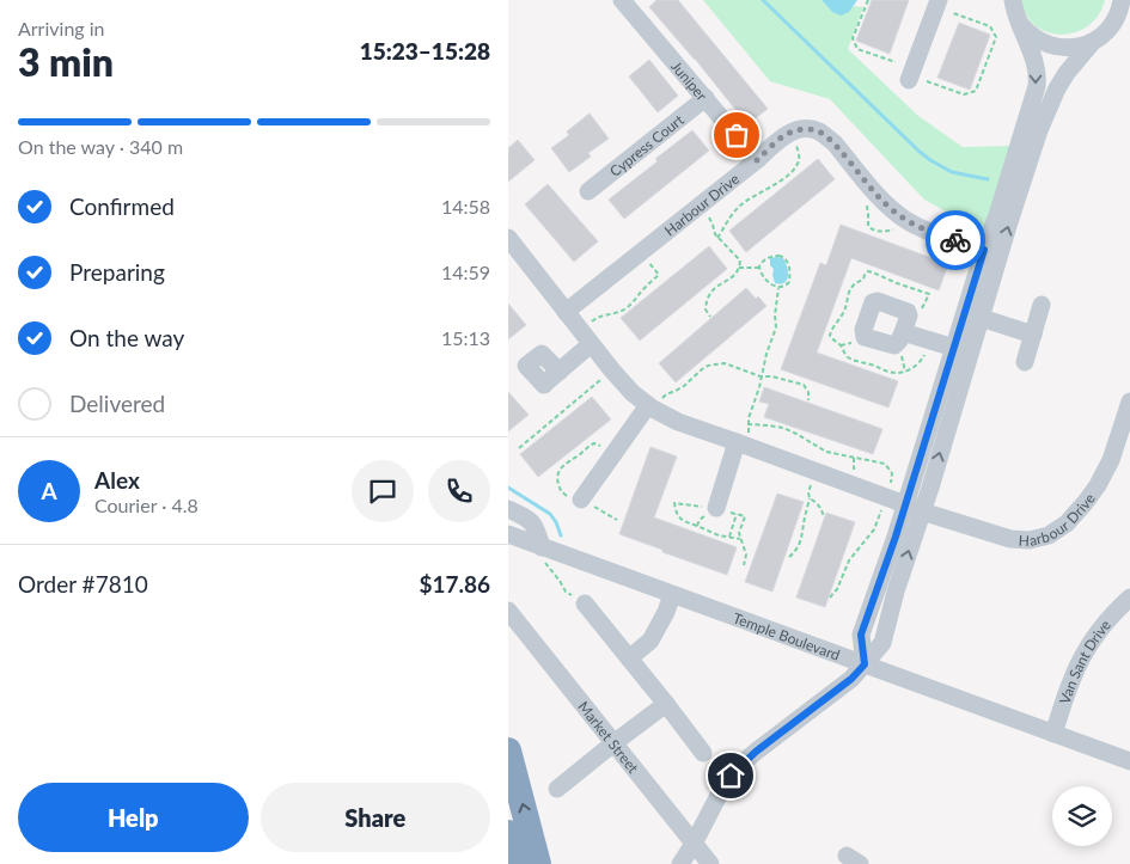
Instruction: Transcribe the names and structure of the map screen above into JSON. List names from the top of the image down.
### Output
{
  "streets": {
    "street": [
      "Juniper",
      "Cypress Court",
      "Harbour Drive",
      "Temple Boulevard",
      "Van Sant Drive",
      "Market Street"
    ]
  },
  "crossings": [
    ["Juniper", "Cypress Court"],
    ["Juniper", "Harbour Drive"],
    ["Temple Boulevard", "Van Sant Drive"]
  ],
  "page": {
    "heading": ["3 min", "Arriving in", "15:23–15:28"],
    "panel": [
      "Alex",
      "Courier · 4.8",
      "Order #7810",
      "$17.86"
    ],
    "bar": "On the way · 340 m",
    "list": [
      ["Confirmed", "14:58"],
      ["Preparing", "14:59"],
      ["On the way", "15:13"],
      "Delivered"
    ],
    "round": "A",
    "buttons": ["Help", "Share"]
  }
}
